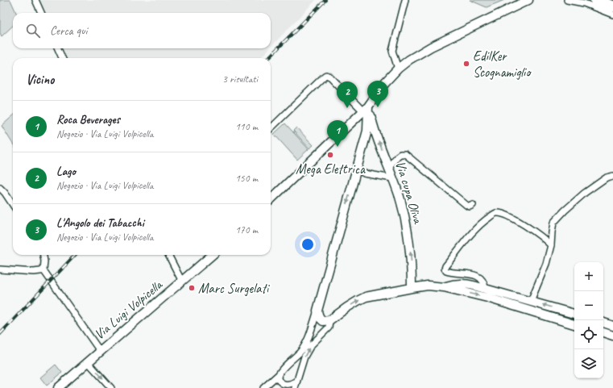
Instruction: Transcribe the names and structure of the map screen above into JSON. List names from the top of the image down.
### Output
{
  "streets": {
    "street": ["Via cupa Oliva", "Via Luigi Volpicella"]
  },
  "places": ["EdilKer Scognamiglio", "Mega Elettrica", "Marc Surgelati"],
  "page": {
    "search": "Cerca qui",
    "heading": ["Vicino", "3 risultati"],
    "pins": ["3", "2", "1"],
    "list": [
      {
        "mark": "1",
        "name": "Roca Beverages",
        "note": "Negozio · Via Luigi Volpicella",
        "value": "110 m"
      },
      {
        "mark": "2",
        "name": "Lago",
        "note": "Negozio · Via Luigi Volpicella",
        "value": "150 m"
      },
      {
        "mark": "3",
        "name": "L'Angolo dei Tabacchi",
        "note": "Negozio · Via Luigi Volpicella",
        "value": "170 m"
      }
    ],
    "map_buttons": ["+", "−"]
  }
}
